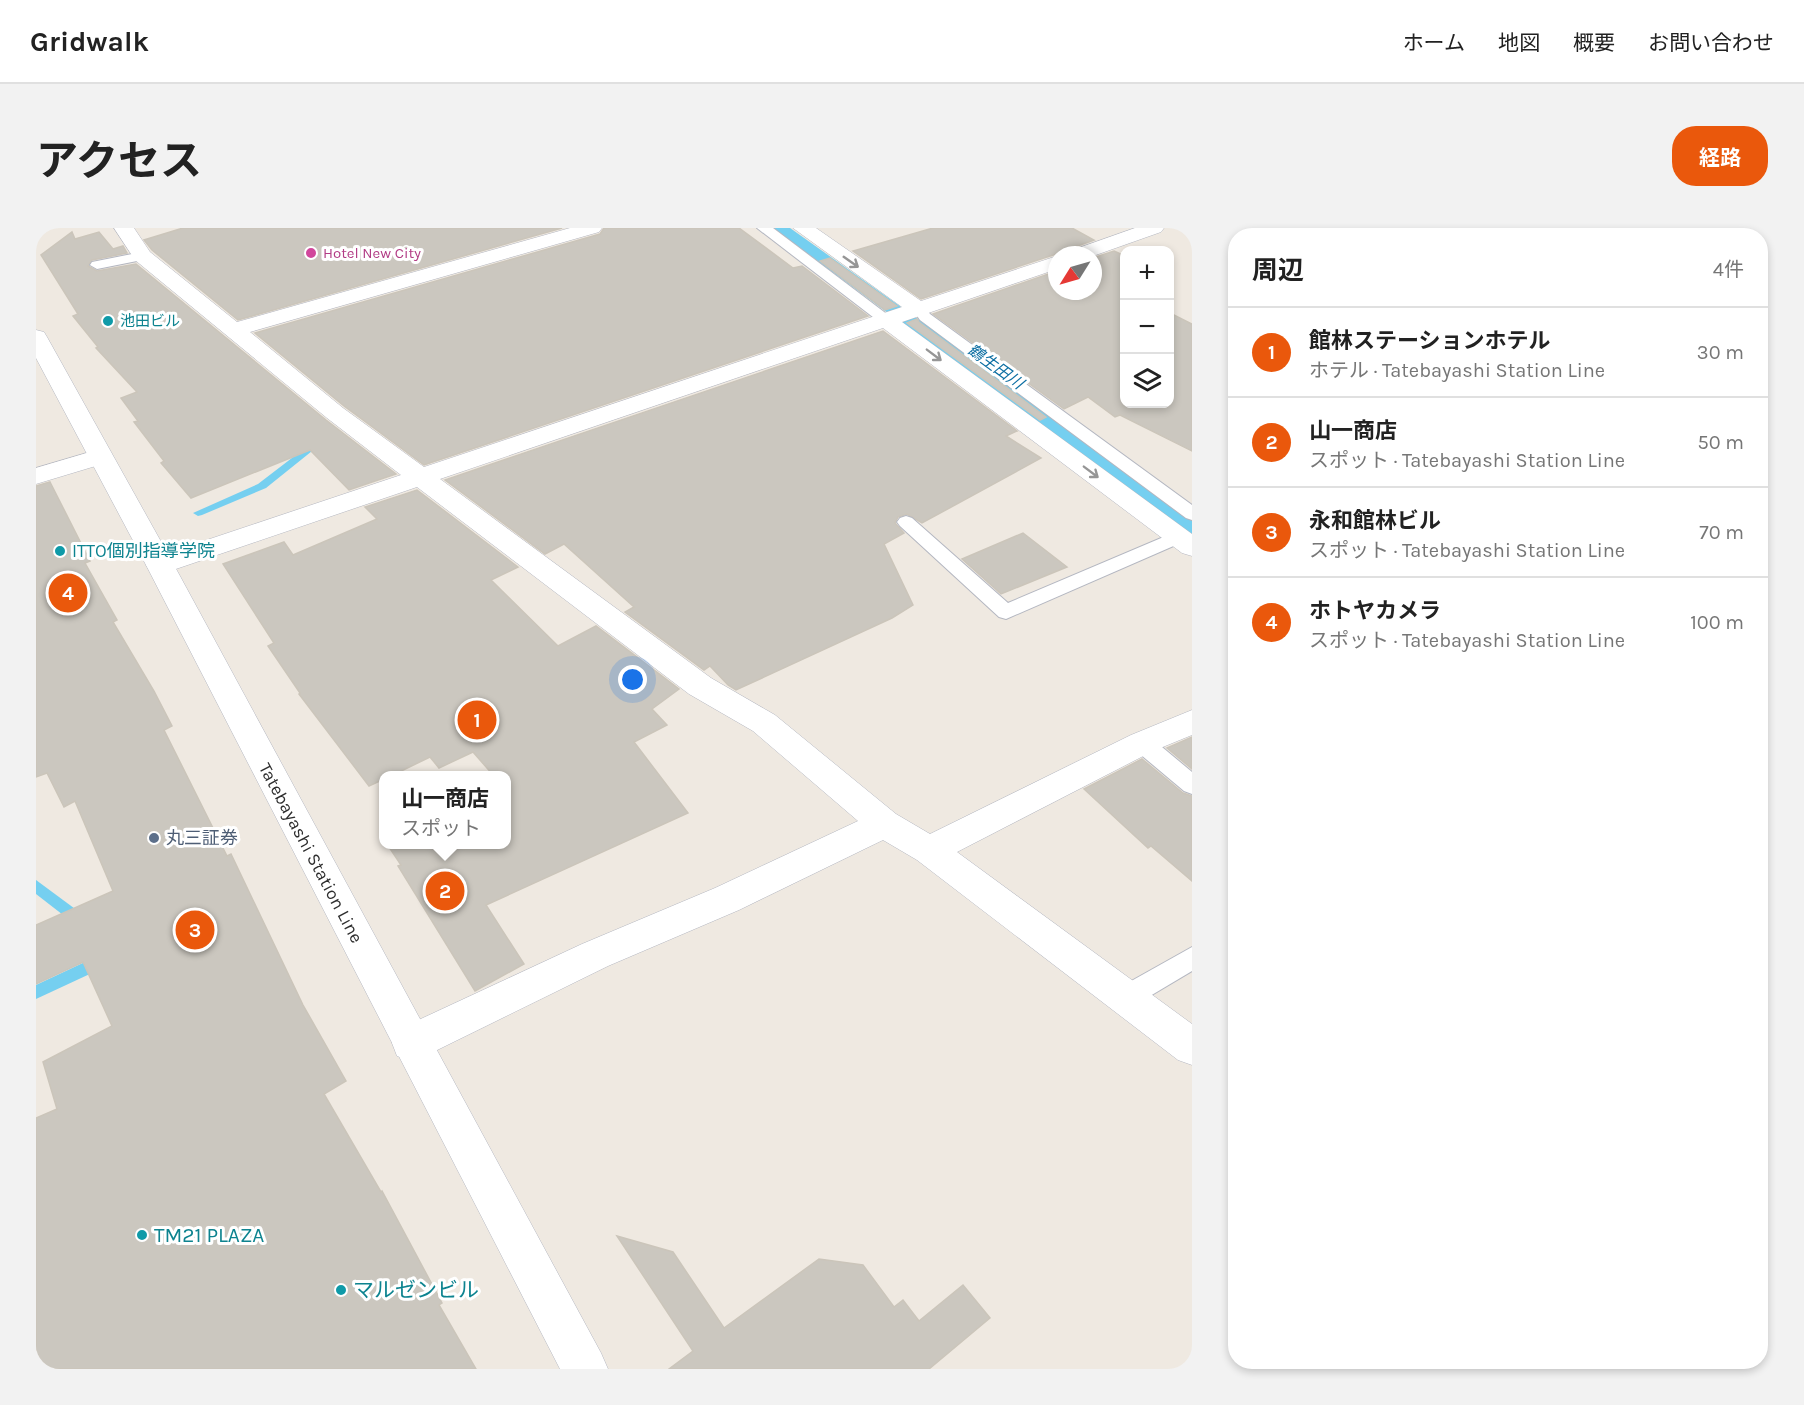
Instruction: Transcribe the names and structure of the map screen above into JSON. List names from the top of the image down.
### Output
{
  "streets": {
    "street": ["Tatebayashi Station Line"]
  },
  "water": ["鶴生田川"],
  "places": [
    "Hotel New City",
    "池田ビル",
    "ITTO個別指導学院",
    "丸三証券",
    "TM21 PLAZA",
    "マルゼンビル"
  ],
  "north": "bottom left",
  "page": {
    "header": "Gridwalk",
    "nav": [
      "ホーム",
      "地図",
      "概要",
      "お問い合わせ"
    ],
    "title": "アクセス",
    "buttons": "経路",
    "heading": ["周辺", "4件"],
    "map_buttons": ["+", "−"],
    "list": [
      {
        "mark": "1",
        "name": "館林ステーションホテル",
        "note": "ホテル · Tatebayashi Station Line",
        "value": "30 m"
      },
      {
        "mark": "2",
        "name": "山一商店",
        "note": "スポット · Tatebayashi Station Line",
        "value": "50 m"
      },
      {
        "mark": "3",
        "name": "永和館林ビル",
        "note": "スポット · Tatebayashi Station Line",
        "value": "70 m"
      },
      {
        "mark": "4",
        "name": "ホトヤカメラ",
        "note": "スポット · Tatebayashi Station Line",
        "value": "100 m"
      }
    ],
    "pins": [
      "4",
      "1",
      "2",
      "3"
    ],
    "popup": ["山一商店", "スポット"]
  }
}
